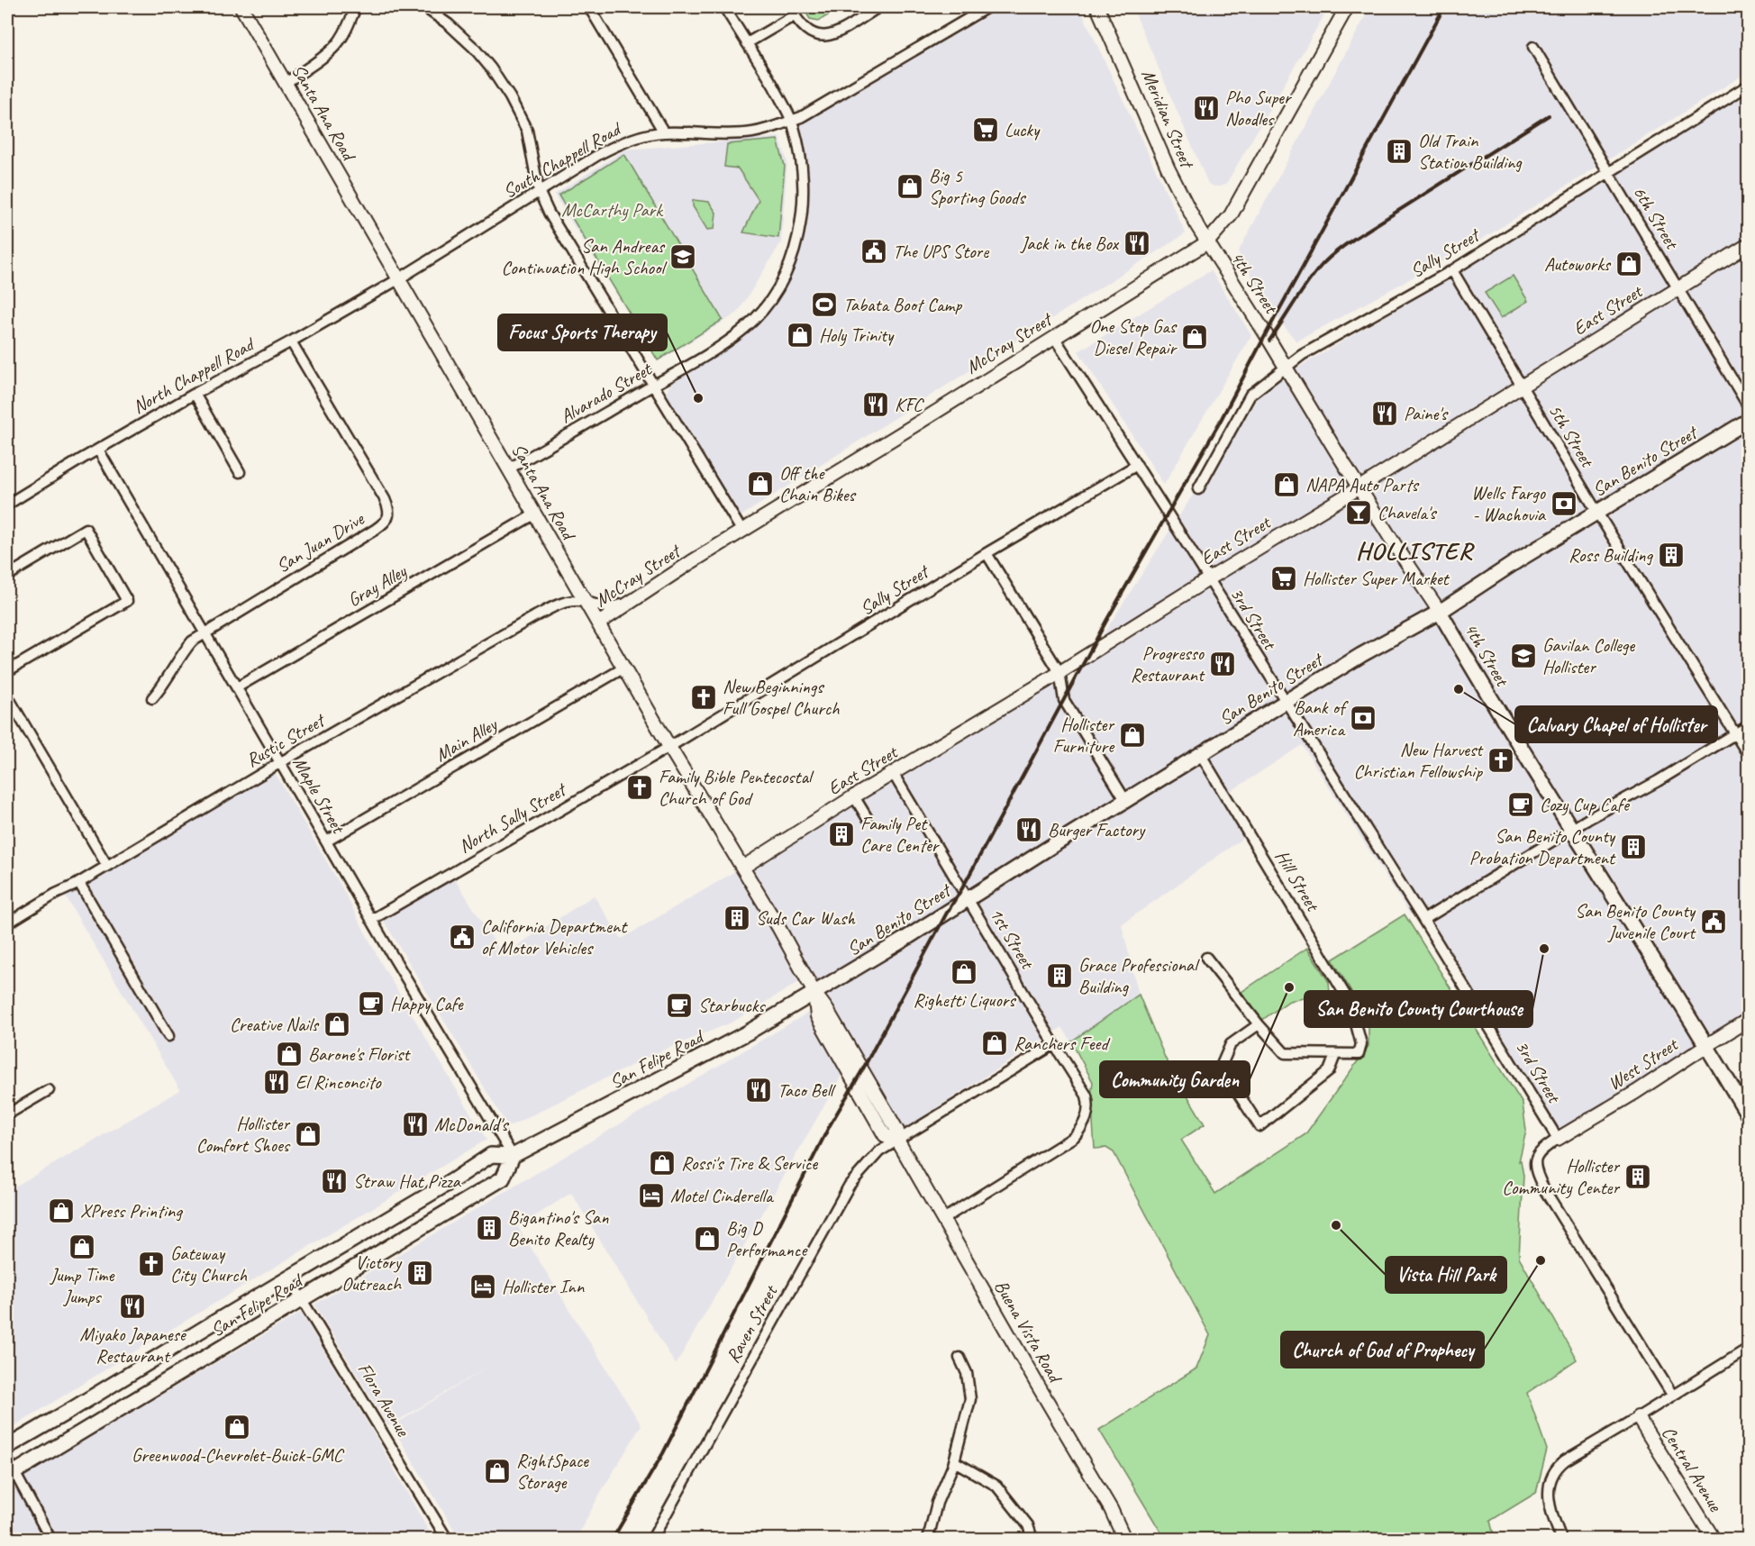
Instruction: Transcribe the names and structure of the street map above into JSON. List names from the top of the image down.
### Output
{
  "streets": {
    "main road": ["4th Street", "San Benito Street", "San Felipe Road"],
    "street": [
      "Santa Ana Road",
      "Meridian Street",
      "South Chappell Road",
      "6th Street",
      "Sally Street",
      "East Street",
      "McCray Street",
      "North Chappell Road",
      "Alvarado Street",
      "5th Street",
      "San Juan Drive",
      "Gray Alley",
      "3rd Street",
      "Main Alley",
      "Rustic Street",
      "Maple Street",
      "North Sally Street",
      "Hill Street",
      "1st Street",
      "West Street",
      "Raven Street",
      "Buena Vista Road",
      "Flora Avenue",
      "Central Avenue"
    ]
  },
  "crossings": [
    ["Santa Ana Road", "South Chappell Road"],
    ["Santa Ana Road", "Sally Street"],
    ["Santa Ana Road", "East Street"],
    ["Santa Ana Road", "McCray Street"],
    ["Santa Ana Road", "North Chappell Road"],
    ["Santa Ana Road", "Alvarado Street"],
    ["Santa Ana Road", "San Benito Street"],
    ["Santa Ana Road", "Gray Alley"],
    ["Santa Ana Road", "Main Alley"],
    ["Santa Ana Road", "Rustic Street"],
    ["Santa Ana Road", "North Sally Street"],
    ["Santa Ana Road", "San Felipe Road"],
    ["Santa Ana Road", "Buena Vista Road"],
    ["Meridian Street", "4th Street"],
    ["Meridian Street", "McCray Street"],
    ["South Chappell Road", "North Chappell Road"],
    ["South Chappell Road", "Alvarado Street"],
    ["6th Street", "Sally Street"],
    ["6th Street", "East Street"],
    ["Sally Street", "4th Street"],
    ["Sally Street", "5th Street"],
    ["Sally Street", "3rd Street"],
    ["Sally Street", "North Sally Street"],
    ["4th Street", "East Street"],
    ["4th Street", "McCray Street"],
    ["4th Street", "San Benito Street"],
    ["4th Street", "West Street"],
    ["East Street", "5th Street"],
    ["East Street", "3rd Street"],
    ["East Street", "1st Street"],
    ["McCray Street", "3rd Street"],
    ["North Chappell Road", "San Juan Drive"],
    ["North Chappell Road", "Maple Street"],
    ["5th Street", "San Benito Street"],
    ["San Benito Street", "3rd Street"],
    ["San Benito Street", "Hill Street"],
    ["San Benito Street", "1st Street"],
    ["San Benito Street", "San Felipe Road"],
    ["San Benito Street", "Buena Vista Road"],
    ["San Juan Drive", "Maple Street"],
    ["Gray Alley", "Maple Street"],
    ["3rd Street", "West Street"],
    ["Main Alley", "Maple Street"],
    ["Rustic Street", "Maple Street"],
    ["Maple Street", "North Sally Street"],
    ["Maple Street", "San Felipe Road"],
    ["1st Street", "Raven Street"],
    ["1st Street", "Buena Vista Road"],
    ["San Felipe Road", "Buena Vista Road"],
    ["San Felipe Road", "Flora Avenue"],
    ["Raven Street", "Buena Vista Road"]
  ],
  "districts": ["HOLLISTER"],
  "parks": ["McCarthy Park"],
  "places": {
    "restaurant": [
      "Pho Super Noodles",
      "Jack in the Box",
      "KFC",
      "Paine's",
      "Progresso Restaurant",
      "Burger Factory",
      "El Rinconcito",
      "Taco Bell",
      "McDonald's",
      "Straw Hat Pizza",
      "Miyako Japanese Restaurant"
    ],
    "supermarket": ["Lucky", "Hollister Super Market"],
    "building": [
      "Old Train Station Building",
      "Ross Building",
      "Family Pet Care Center",
      "San Benito County Probation Department",
      "Suds Car Wash",
      "Grace Professional Building",
      "Hollister Community Center",
      "Bigantino's San Benito Realty",
      "Victory Outreach"
    ],
    "shop": [
      "Big 5 Sporting Goods",
      "Autoworks",
      "Holy Trinity",
      "One Stop Gas Diesel Repair",
      "Off the Chain Bikes",
      "NAPA Auto Parts",
      "Hollister Furniture",
      "Righetti Liquors",
      "Creative Nails",
      "Ranchers Feed",
      "Barone's Florist",
      "Hollister Comfort Shoes",
      "Rossi's Tire & Service",
      "XPress Printing",
      "Big D Performance",
      "Jump Time Jumps",
      "Greenwood-Chevrolet-Buick-GMC",
      "RightSpace Storage"
    ],
    "public building": ["The UPS Store", "San Benito County Juvenile Court", "California Department of Motor Vehicles"],
    "school or university": ["San Andreas Continuation High School", "Gavilan College Hollister"],
    "sports": ["Tabata Boot Camp"],
    "other": [
      "Focus Sports Therapy",
      "Calvary Chapel of Hollister",
      "San Benito County Courthouse",
      "Community Garden",
      "Vista Hill Park",
      "Church of God of Prophecy"
    ],
    "bank": ["Wells Fargo - Wachovia", "Bank of America"],
    "bar": ["Chavela's"],
    "church": [
      "New Beginnings Full Gospel Church",
      "New Harvest Christian Fellowship",
      "Family Bible Pentecostal Church of God",
      "Gateway City Church"
    ],
    "cafe": ["Cozy Cup Cafe", "Happy Cafe", "Starbucks"],
    "hotel": ["Motel Cinderella", "Hollister Inn"]
  }
}
